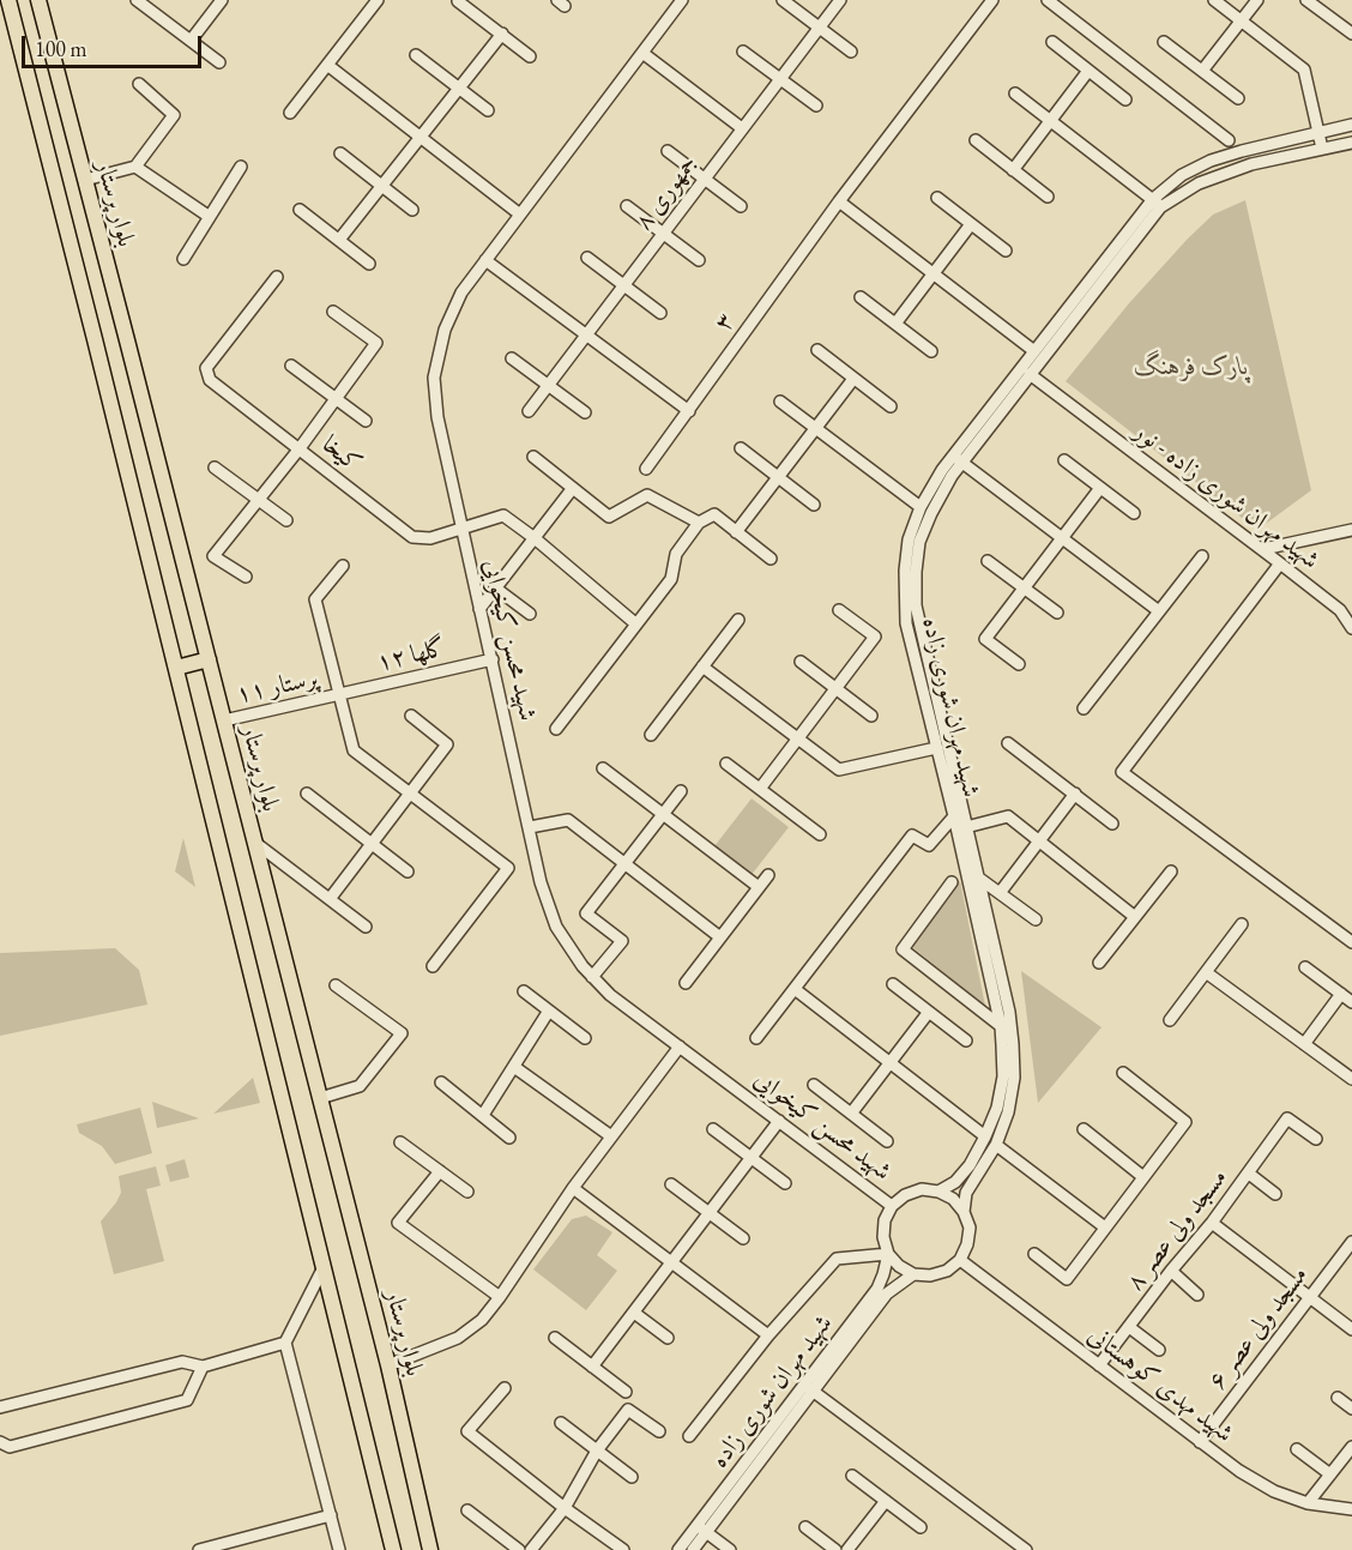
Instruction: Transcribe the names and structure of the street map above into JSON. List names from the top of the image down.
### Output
{
  "streets": {
    "main road": ["بلوار پرستار"],
    "street": [
      "جمهوری ۸",
      "۳",
      "کیخا",
      "شهید مهران شوری زاده - نور",
      "شهید محسن کیخوایی",
      "گلها ۱۲",
      "پرستار ۱۱",
      "شهید مهران شوری زاده",
      "مسجد ولی عصر ۸",
      "مسجد ولی عصر ۶",
      "شهید مهدی کوهستانی"
    ]
  },
  "crossings": [
    ["بلوار پرستار", "پرستار ۱۱"],
    ["کیخا", "شهید محسن کیخوایی"],
    ["شهید مهران شوری زاده - نور", "شهید مهران شوری زاده"],
    ["شهید محسن کیخوایی", "گلها ۱۲"],
    ["شهید محسن کیخوایی", "شهید مهران شوری زاده"],
    ["شهید محسن کیخوایی", "شهید مهدی کوهستانی"],
    ["گلها ۱۲", "پرستار ۱۱"],
    ["شهید مهران شوری زاده", "شهید مهدی کوهستانی"],
    ["مسجد ولی عصر ۸", "شهید مهدی کوهستانی"],
    ["مسجد ولی عصر ۶", "شهید مهدی کوهستانی"]
  ],
  "parks": ["پارک فرهنگ"],
  "scale_bar": "100 m"
}
